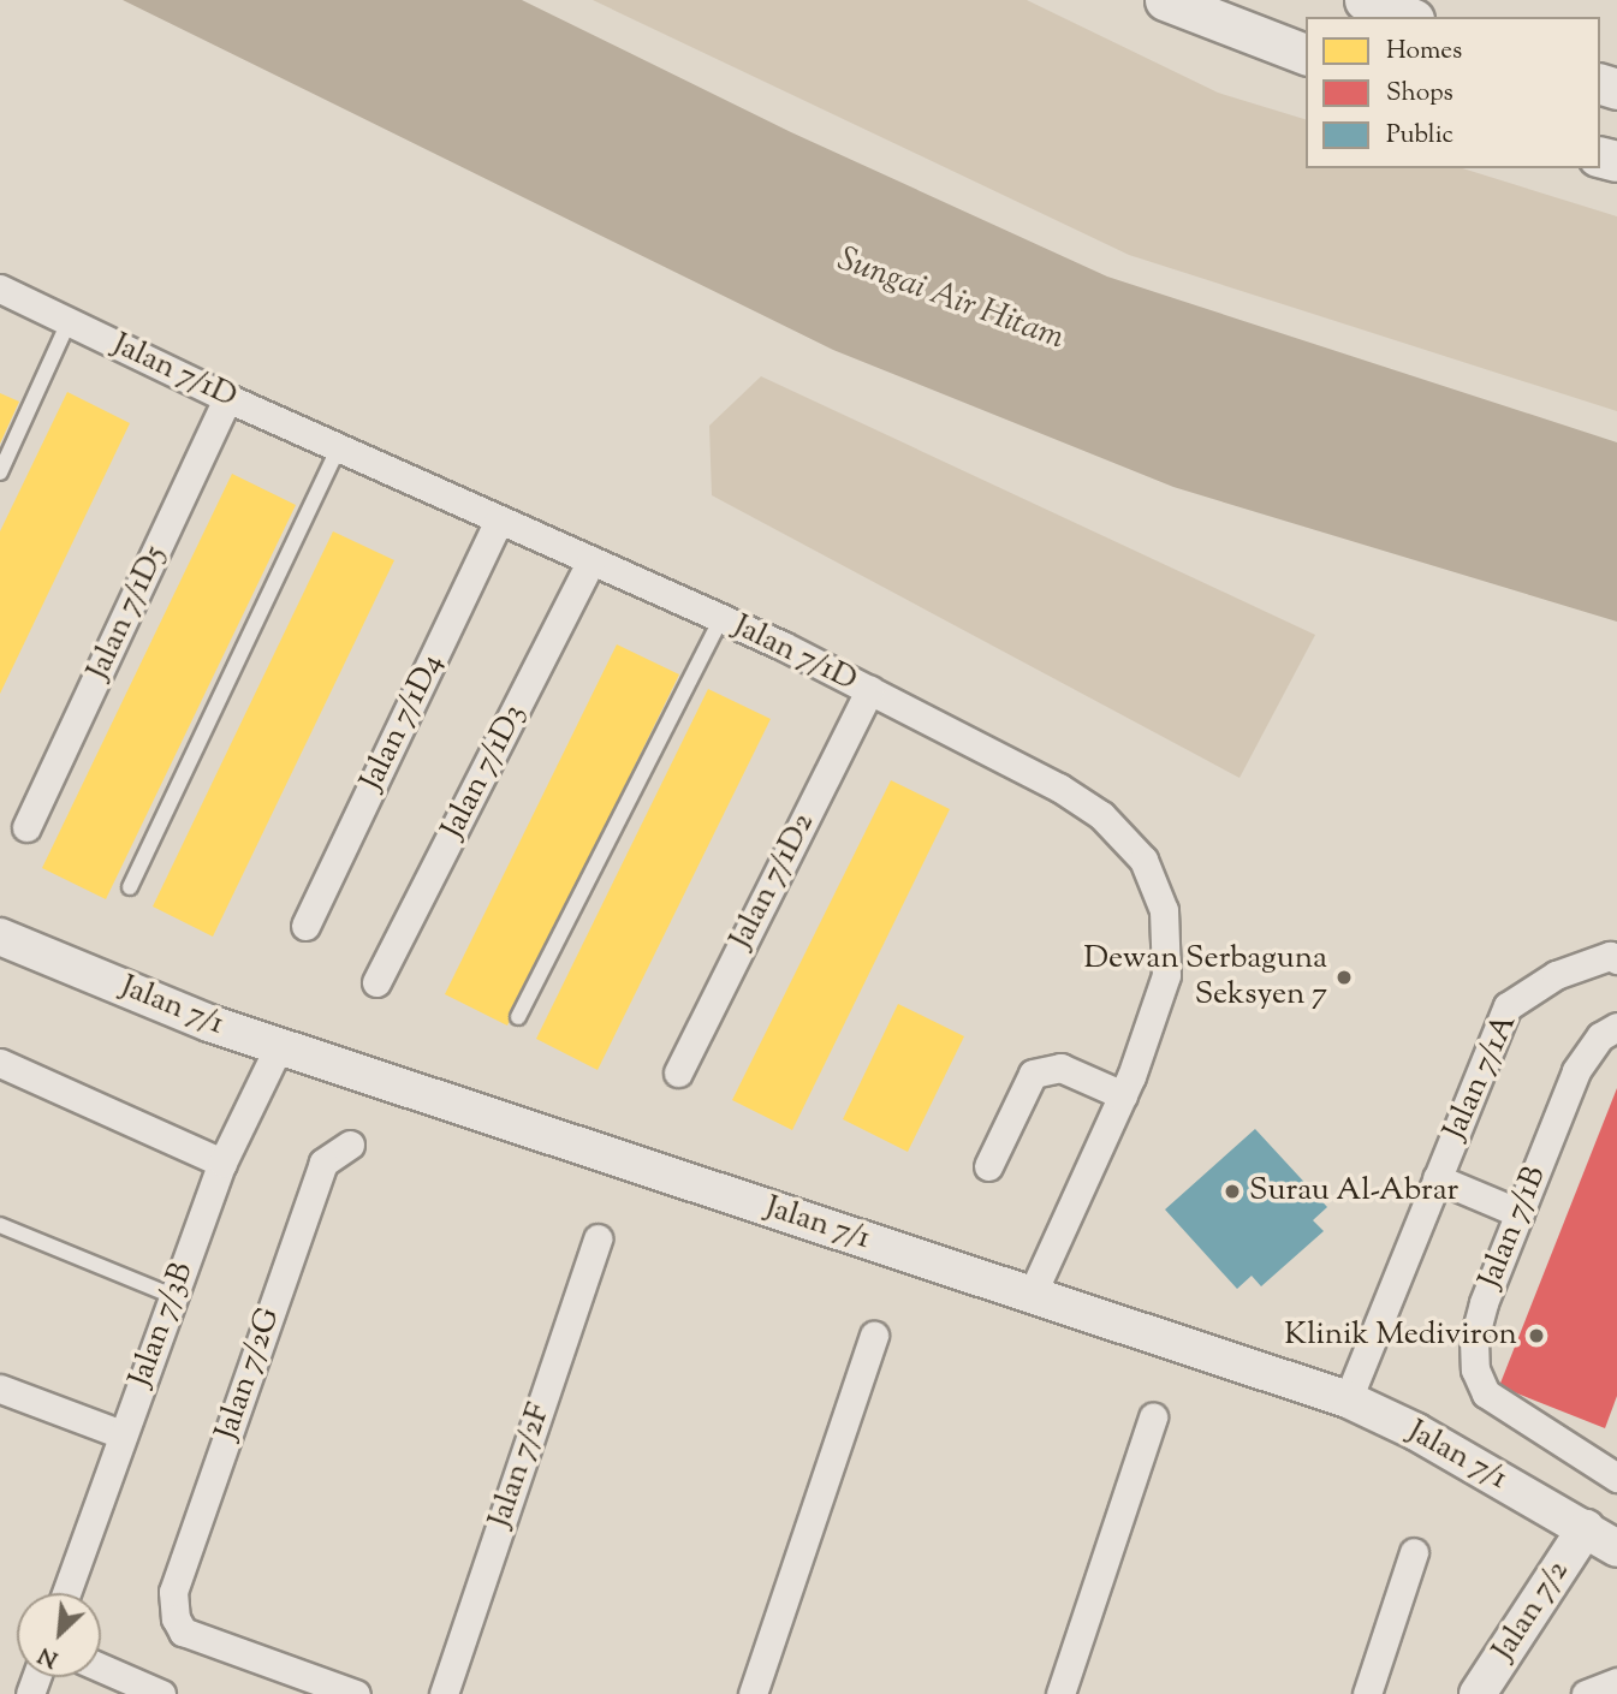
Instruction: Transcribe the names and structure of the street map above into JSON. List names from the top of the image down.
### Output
{
  "streets": {
    "street": [
      "Jalan 7/1D",
      "Jalan 7/1D5",
      "Jalan 7/1D4",
      "Jalan 7/1D3",
      "Jalan 7/1D2",
      "Jalan 7/1",
      "Jalan 7/1A",
      "Jalan 7/1B",
      "Jalan 7/3B",
      "Jalan 7/2G",
      "Jalan 7/2F",
      "Jalan 7/2"
    ]
  },
  "crossings": [
    ["Jalan 7/1D", "Jalan 7/1D5"],
    ["Jalan 7/1D", "Jalan 7/1D4"],
    ["Jalan 7/1D", "Jalan 7/1D3"],
    ["Jalan 7/1D", "Jalan 7/1D2"],
    ["Jalan 7/1D", "Jalan 7/1"],
    ["Jalan 7/1", "Jalan 7/1A"],
    ["Jalan 7/1", "Jalan 7/3B"],
    ["Jalan 7/1", "Jalan 7/2"]
  ],
  "water": ["Sungai Air Hitam"],
  "places": ["Dewan Serbaguna Seksyen 7", "Surau Al-Abrar", "Klinik Mediviron"],
  "legend": ["Homes", "Shops", "Public"],
  "north": "bottom left"
}
